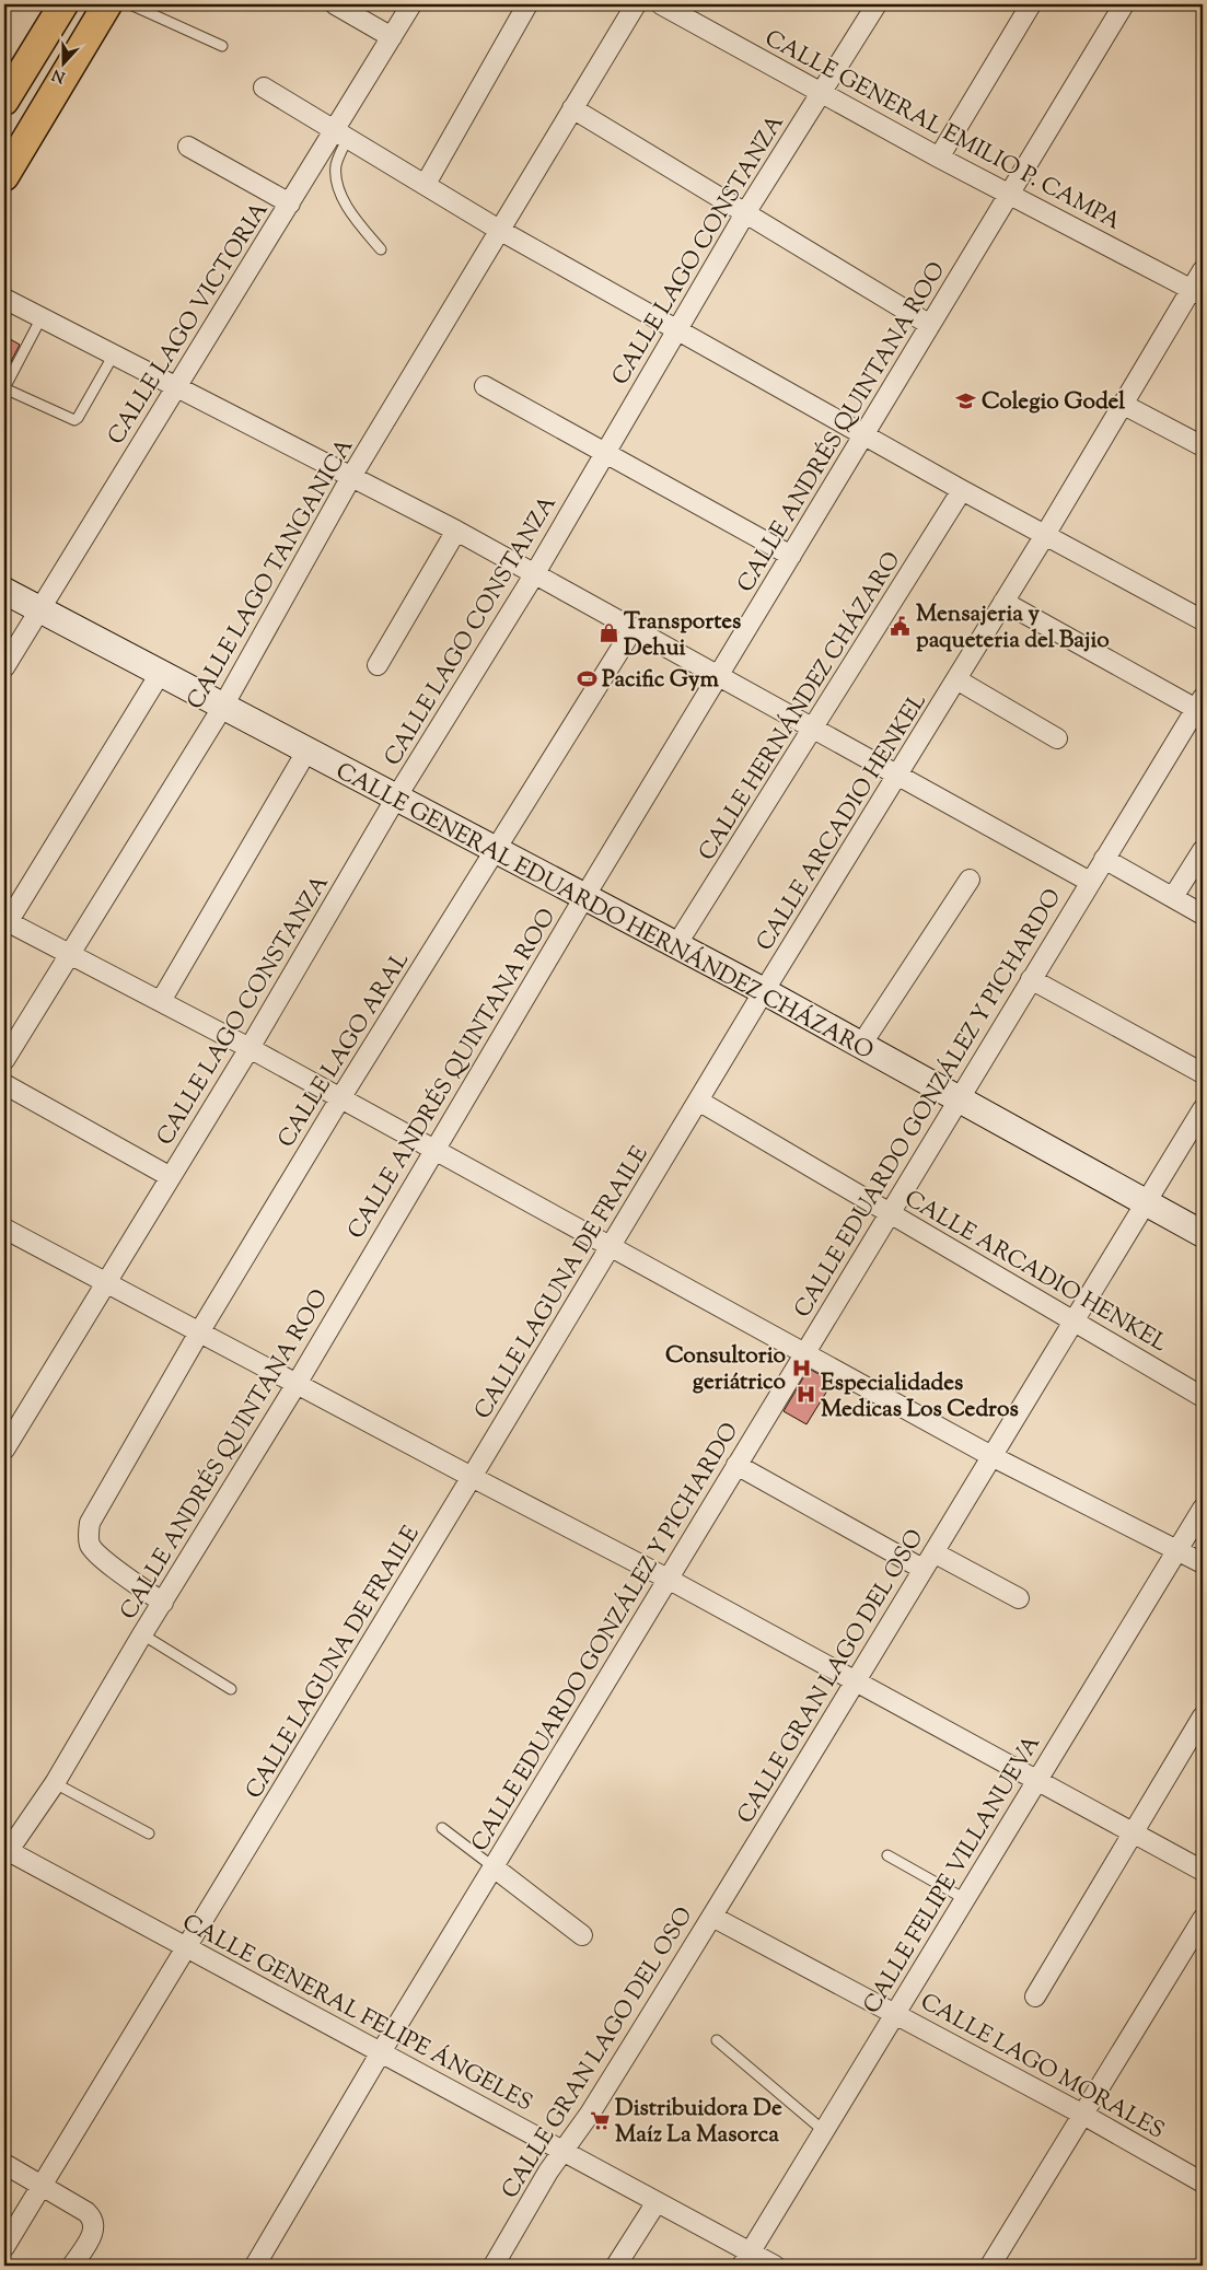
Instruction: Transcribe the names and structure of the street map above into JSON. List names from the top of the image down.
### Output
{
  "streets": {
    "main road": ["CALLE GENERAL EDUARDO HERNÁNDEZ CHÁZARO"],
    "street": [
      "CALLE GENERAL EMILIO P. CAMPA",
      "CALLE LAGO CONSTANZA",
      "CALLE LAGO VICTORIA",
      "CALLE ANDRÉS QUINTANA ROO",
      "CALLE LAGO TANGANICA",
      "CALLE HERNÁNDEZ CHÁZARO",
      "CALLE ARCADIO HENKEL",
      "CALLE LAGO ARAL",
      "CALLE EDUARDO GONZÁLEZ Y PICHARDO",
      "CALLE LAGUNA DE FRAILE",
      "CALLE GRAN LAGO DEL OSO",
      "CALLE FELIPE VILLANUEVA",
      "CALLE GENERAL FELIPE ÁNGELES",
      "CALLE LAGO MORALES"
    ]
  },
  "crossings": [
    ["CALLE GENERAL EMILIO P. CAMPA", "CALLE LAGO CONSTANZA"],
    ["CALLE GENERAL EMILIO P. CAMPA", "CALLE ANDRÉS QUINTANA ROO"],
    ["CALLE GENERAL EMILIO P. CAMPA", "CALLE ARCADIO HENKEL"],
    ["CALLE LAGO CONSTANZA", "CALLE GENERAL EDUARDO HERNÁNDEZ CHÁZARO"],
    ["CALLE LAGO VICTORIA", "CALLE GENERAL EDUARDO HERNÁNDEZ CHÁZARO"],
    ["CALLE ANDRÉS QUINTANA ROO", "CALLE GENERAL EDUARDO HERNÁNDEZ CHÁZARO"],
    ["CALLE ANDRÉS QUINTANA ROO", "CALLE LAGO ARAL"],
    ["CALLE ANDRÉS QUINTANA ROO", "CALLE GENERAL FELIPE ÁNGELES"],
    ["CALLE LAGO TANGANICA", "CALLE GENERAL EDUARDO HERNÁNDEZ CHÁZARO"],
    ["CALLE HERNÁNDEZ CHÁZARO", "CALLE GENERAL EDUARDO HERNÁNDEZ CHÁZARO"],
    ["CALLE ARCADIO HENKEL", "CALLE GENERAL EDUARDO HERNÁNDEZ CHÁZARO"],
    ["CALLE ARCADIO HENKEL", "CALLE EDUARDO GONZÁLEZ Y PICHARDO"],
    ["CALLE ARCADIO HENKEL", "CALLE LAGUNA DE FRAILE"],
    ["CALLE ARCADIO HENKEL", "CALLE GRAN LAGO DEL OSO"],
    ["CALLE GENERAL EDUARDO HERNÁNDEZ CHÁZARO", "CALLE LAGO ARAL"],
    ["CALLE GENERAL EDUARDO HERNÁNDEZ CHÁZARO", "CALLE EDUARDO GONZÁLEZ Y PICHARDO"],
    ["CALLE GENERAL EDUARDO HERNÁNDEZ CHÁZARO", "CALLE GRAN LAGO DEL OSO"],
    ["CALLE EDUARDO GONZÁLEZ Y PICHARDO", "CALLE GENERAL FELIPE ÁNGELES"],
    ["CALLE LAGUNA DE FRAILE", "CALLE GENERAL FELIPE ÁNGELES"],
    ["CALLE GRAN LAGO DEL OSO", "CALLE GENERAL FELIPE ÁNGELES"],
    ["CALLE GRAN LAGO DEL OSO", "CALLE LAGO MORALES"],
    ["CALLE FELIPE VILLANUEVA", "CALLE GENERAL FELIPE ÁNGELES"],
    ["CALLE FELIPE VILLANUEVA", "CALLE LAGO MORALES"]
  ],
  "places": {
    "school or university": ["Colegio Godel"],
    "public building": ["Mensajeria y paqueteria del Bajio"],
    "shop": ["Transportes Dehui"],
    "sports": ["Pacific Gym"],
    "hospital": ["Consultorio geriátrico", "Especialidades Medicas Los Cedros"],
    "supermarket": ["Distribuidora De Maíz La Masorca"]
  },
  "north": "bottom"
}
